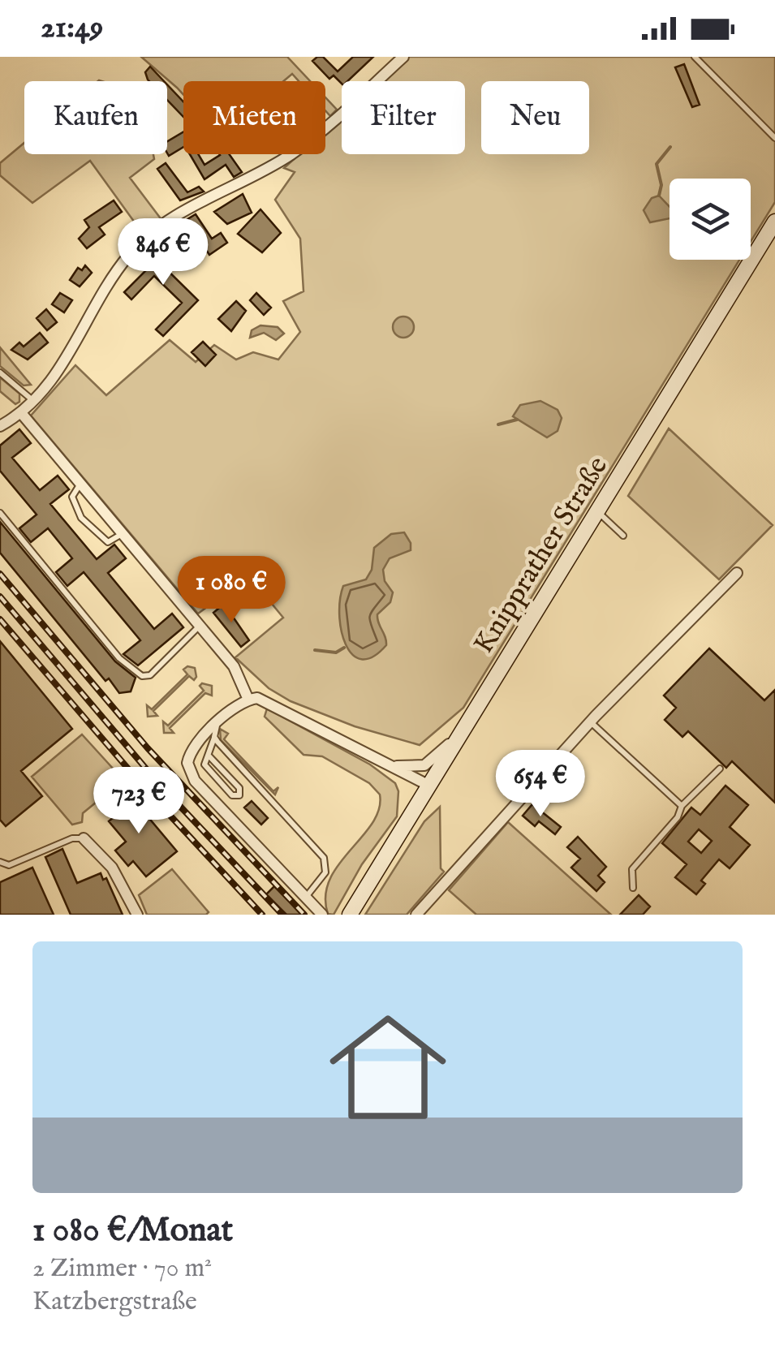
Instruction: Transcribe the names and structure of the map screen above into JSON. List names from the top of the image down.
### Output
{
  "streets": {
    "main road": ["Knipprather Straße"]
  },
  "page": {
    "status": "21:49",
    "chip": [
      "Kaufen",
      "Mieten",
      "Filter",
      "Neu"
    ],
    "price": [
      "846 €",
      "1 080 €",
      "654 €",
      "723 €"
    ],
    "list": [
      {
        "name": "1 080 €/Monat",
        "note": "2 Zimmer · 70 m² · Katzbergstraße"
      }
    ]
  }
}
